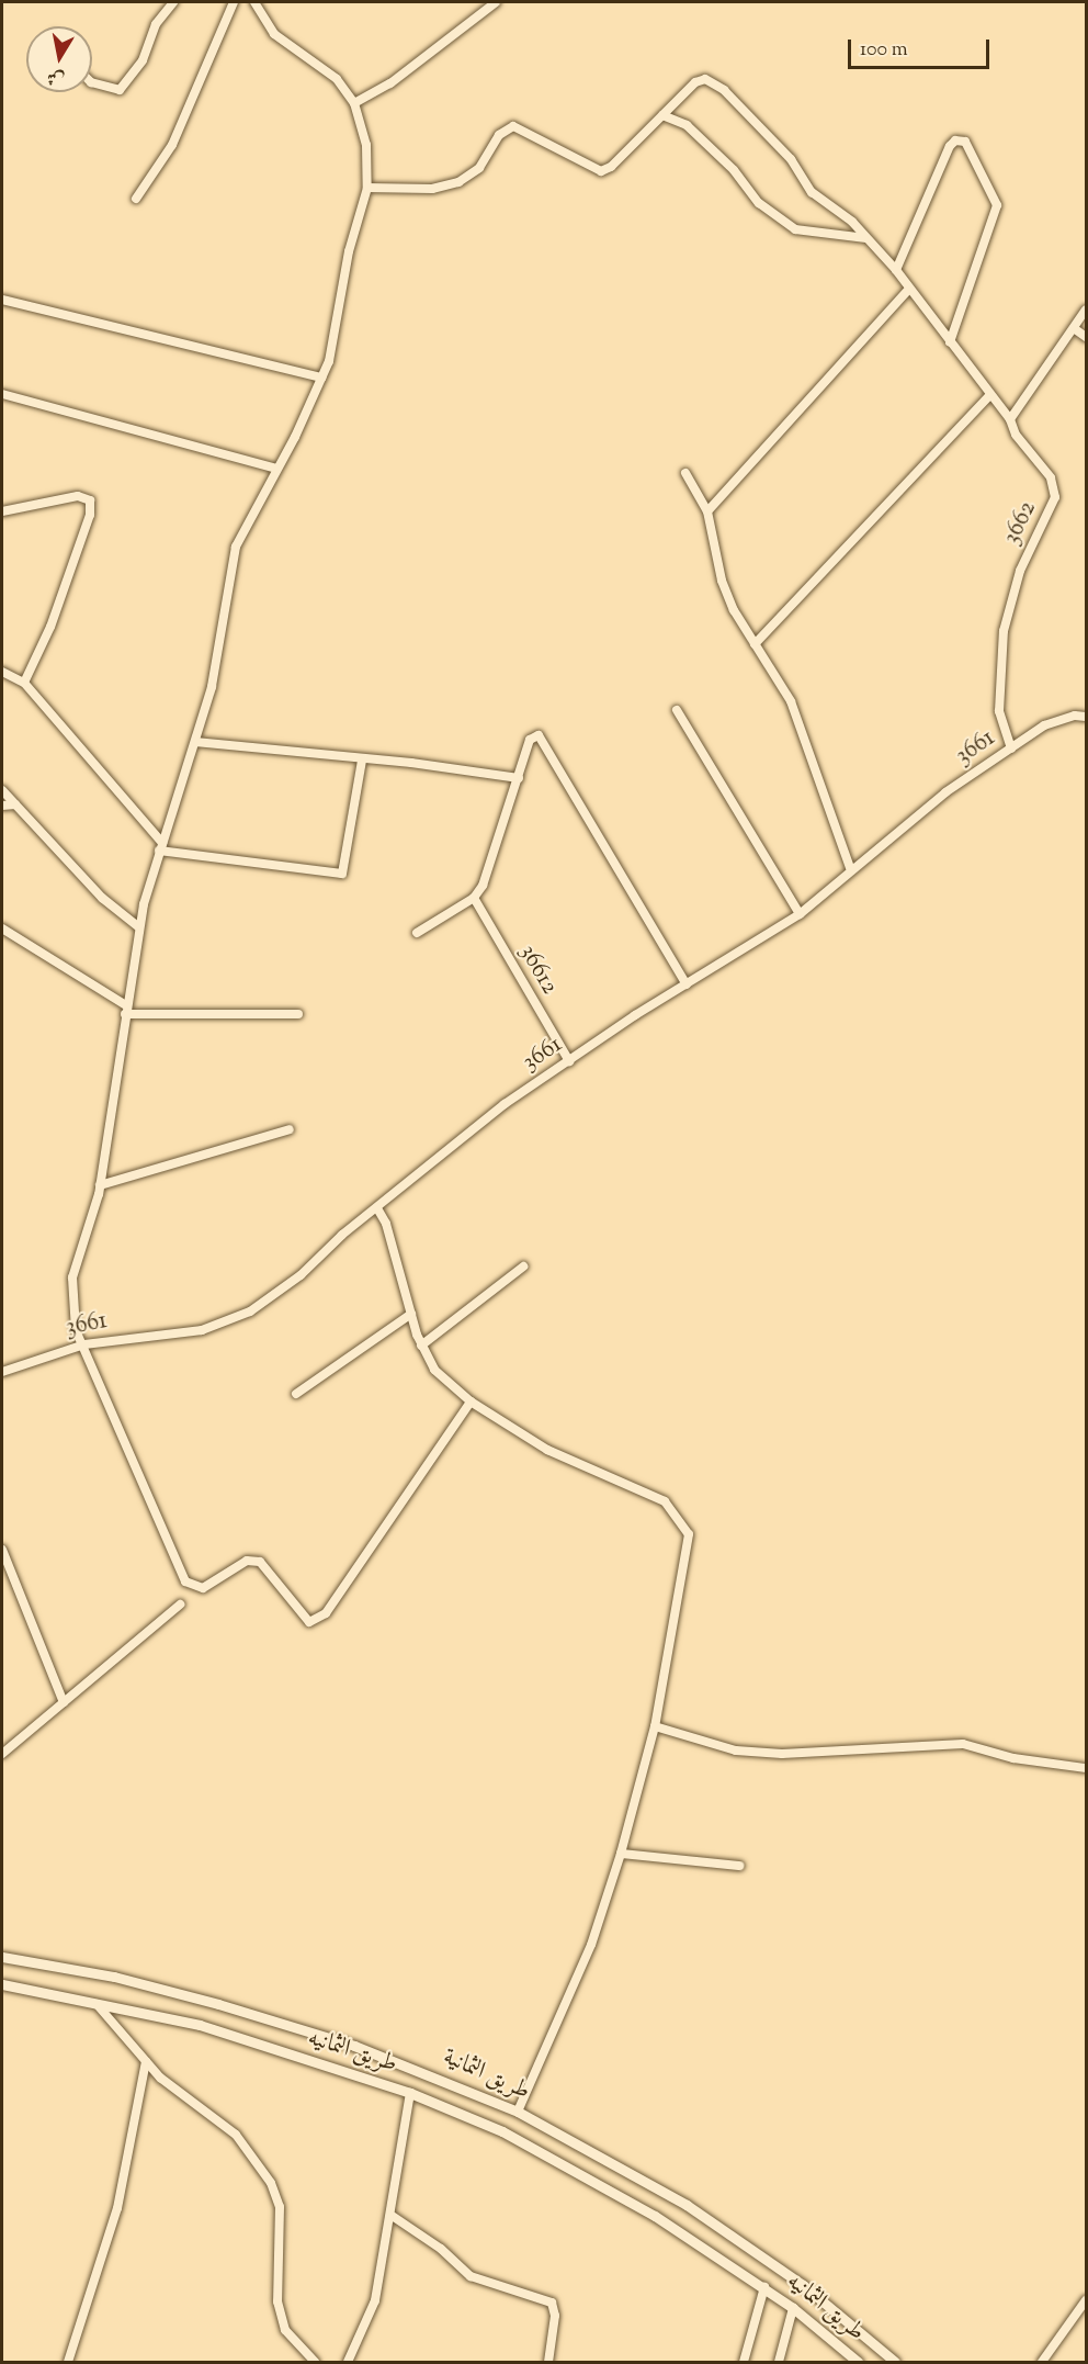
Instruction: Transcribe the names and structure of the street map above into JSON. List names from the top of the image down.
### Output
{
  "streets": {
    "street": [
      "3662",
      "3661",
      "36612",
      "طريق الثمانيه",
      "طريق الثمانية"
    ]
  },
  "crossings": [
    ["3662", "3661"],
    ["3661", "36612"]
  ],
  "scale_bar": "100 m",
  "north": "bottom"
}
